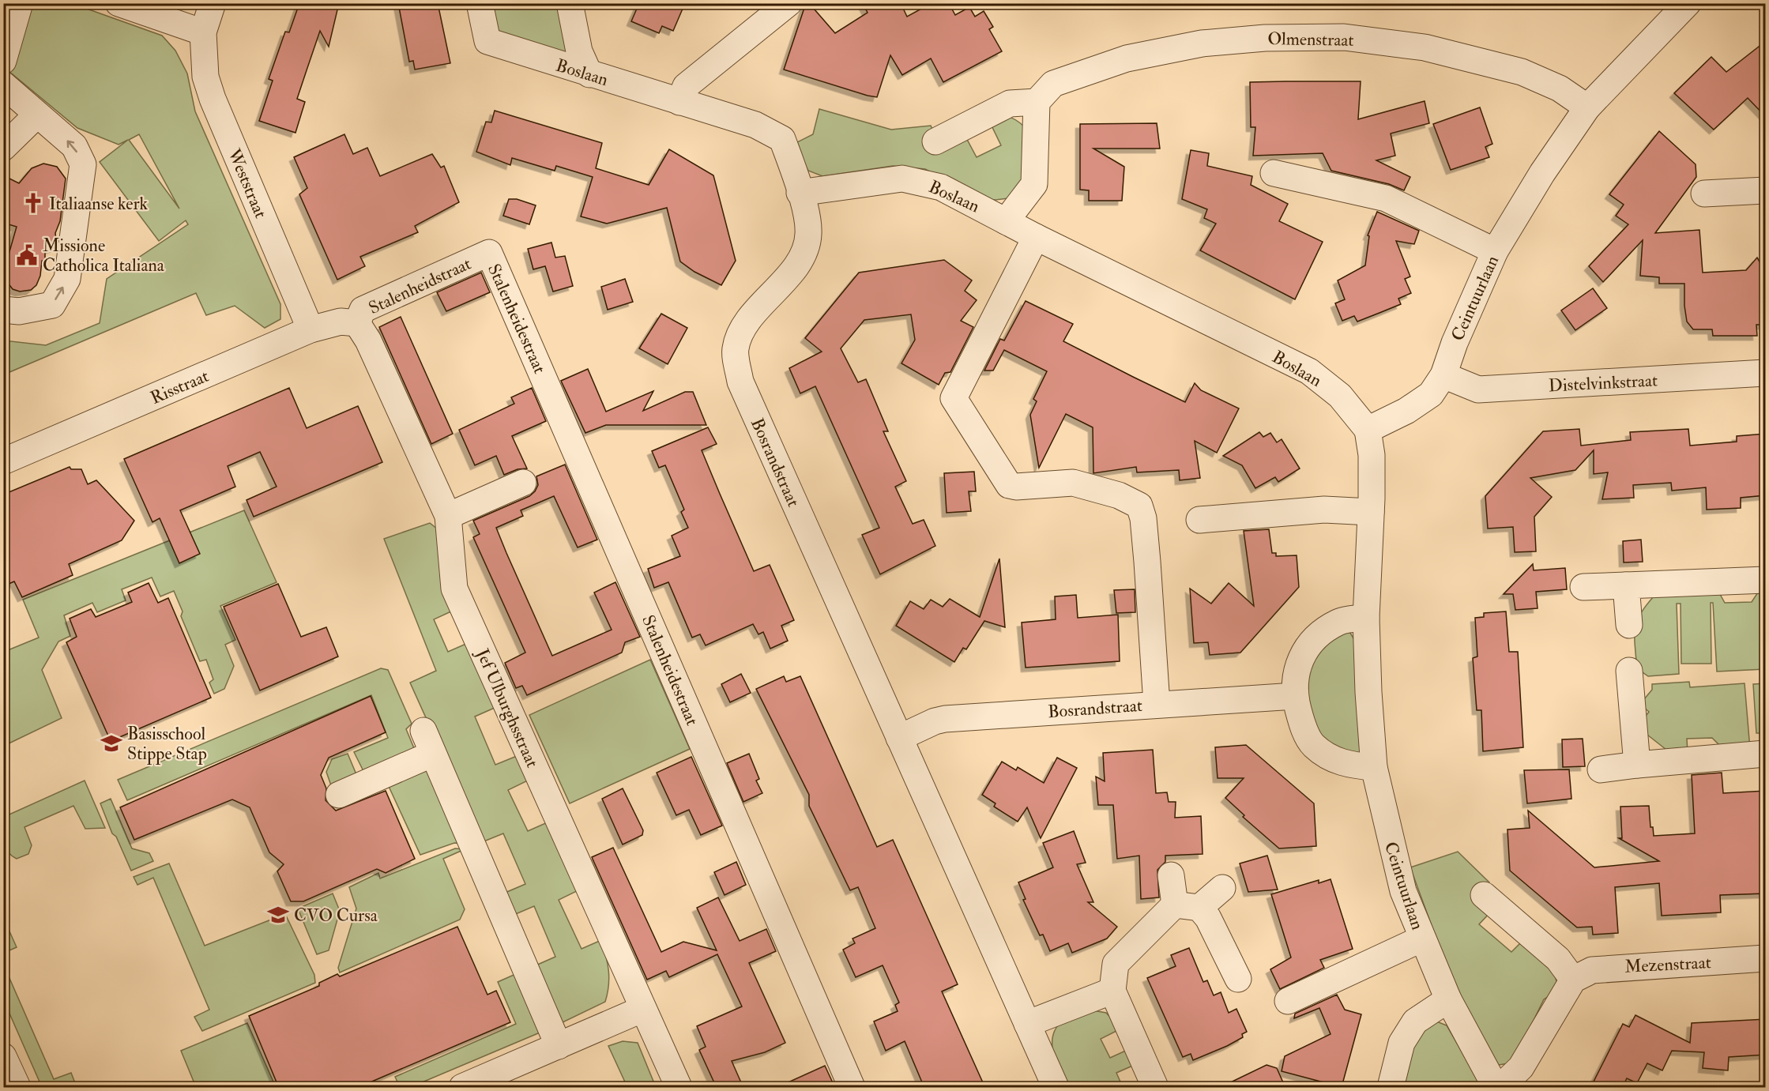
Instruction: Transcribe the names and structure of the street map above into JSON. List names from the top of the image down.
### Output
{
  "streets": {
    "street": [
      "Olmenstraat",
      "Boslaan",
      "Weststraat",
      "Stalenheidstraat",
      "Ceintuurlaan",
      "Stalenheidestraat",
      "Distelvinkstraat",
      "Risstraat",
      "Bosrandstraat",
      "Jef Ulburghsstraat",
      "Mezenstraat"
    ]
  },
  "crossings": [
    ["Olmenstraat", "Ceintuurlaan"],
    ["Boslaan", "Ceintuurlaan"],
    ["Boslaan", "Bosrandstraat"],
    ["Weststraat", "Risstraat"],
    ["Stalenheidstraat", "Stalenheidestraat"],
    ["Stalenheidstraat", "Risstraat"],
    ["Stalenheidstraat", "Jef Ulburghsstraat"],
    ["Ceintuurlaan", "Distelvinkstraat"],
    ["Risstraat", "Jef Ulburghsstraat"]
  ],
  "places": {
    "church": ["Italiaanse kerk"],
    "public building": ["Missione Catholica Italiana"],
    "school or university": ["Basisschool Stippe Stap", "CVO Cursa"]
  }
}
